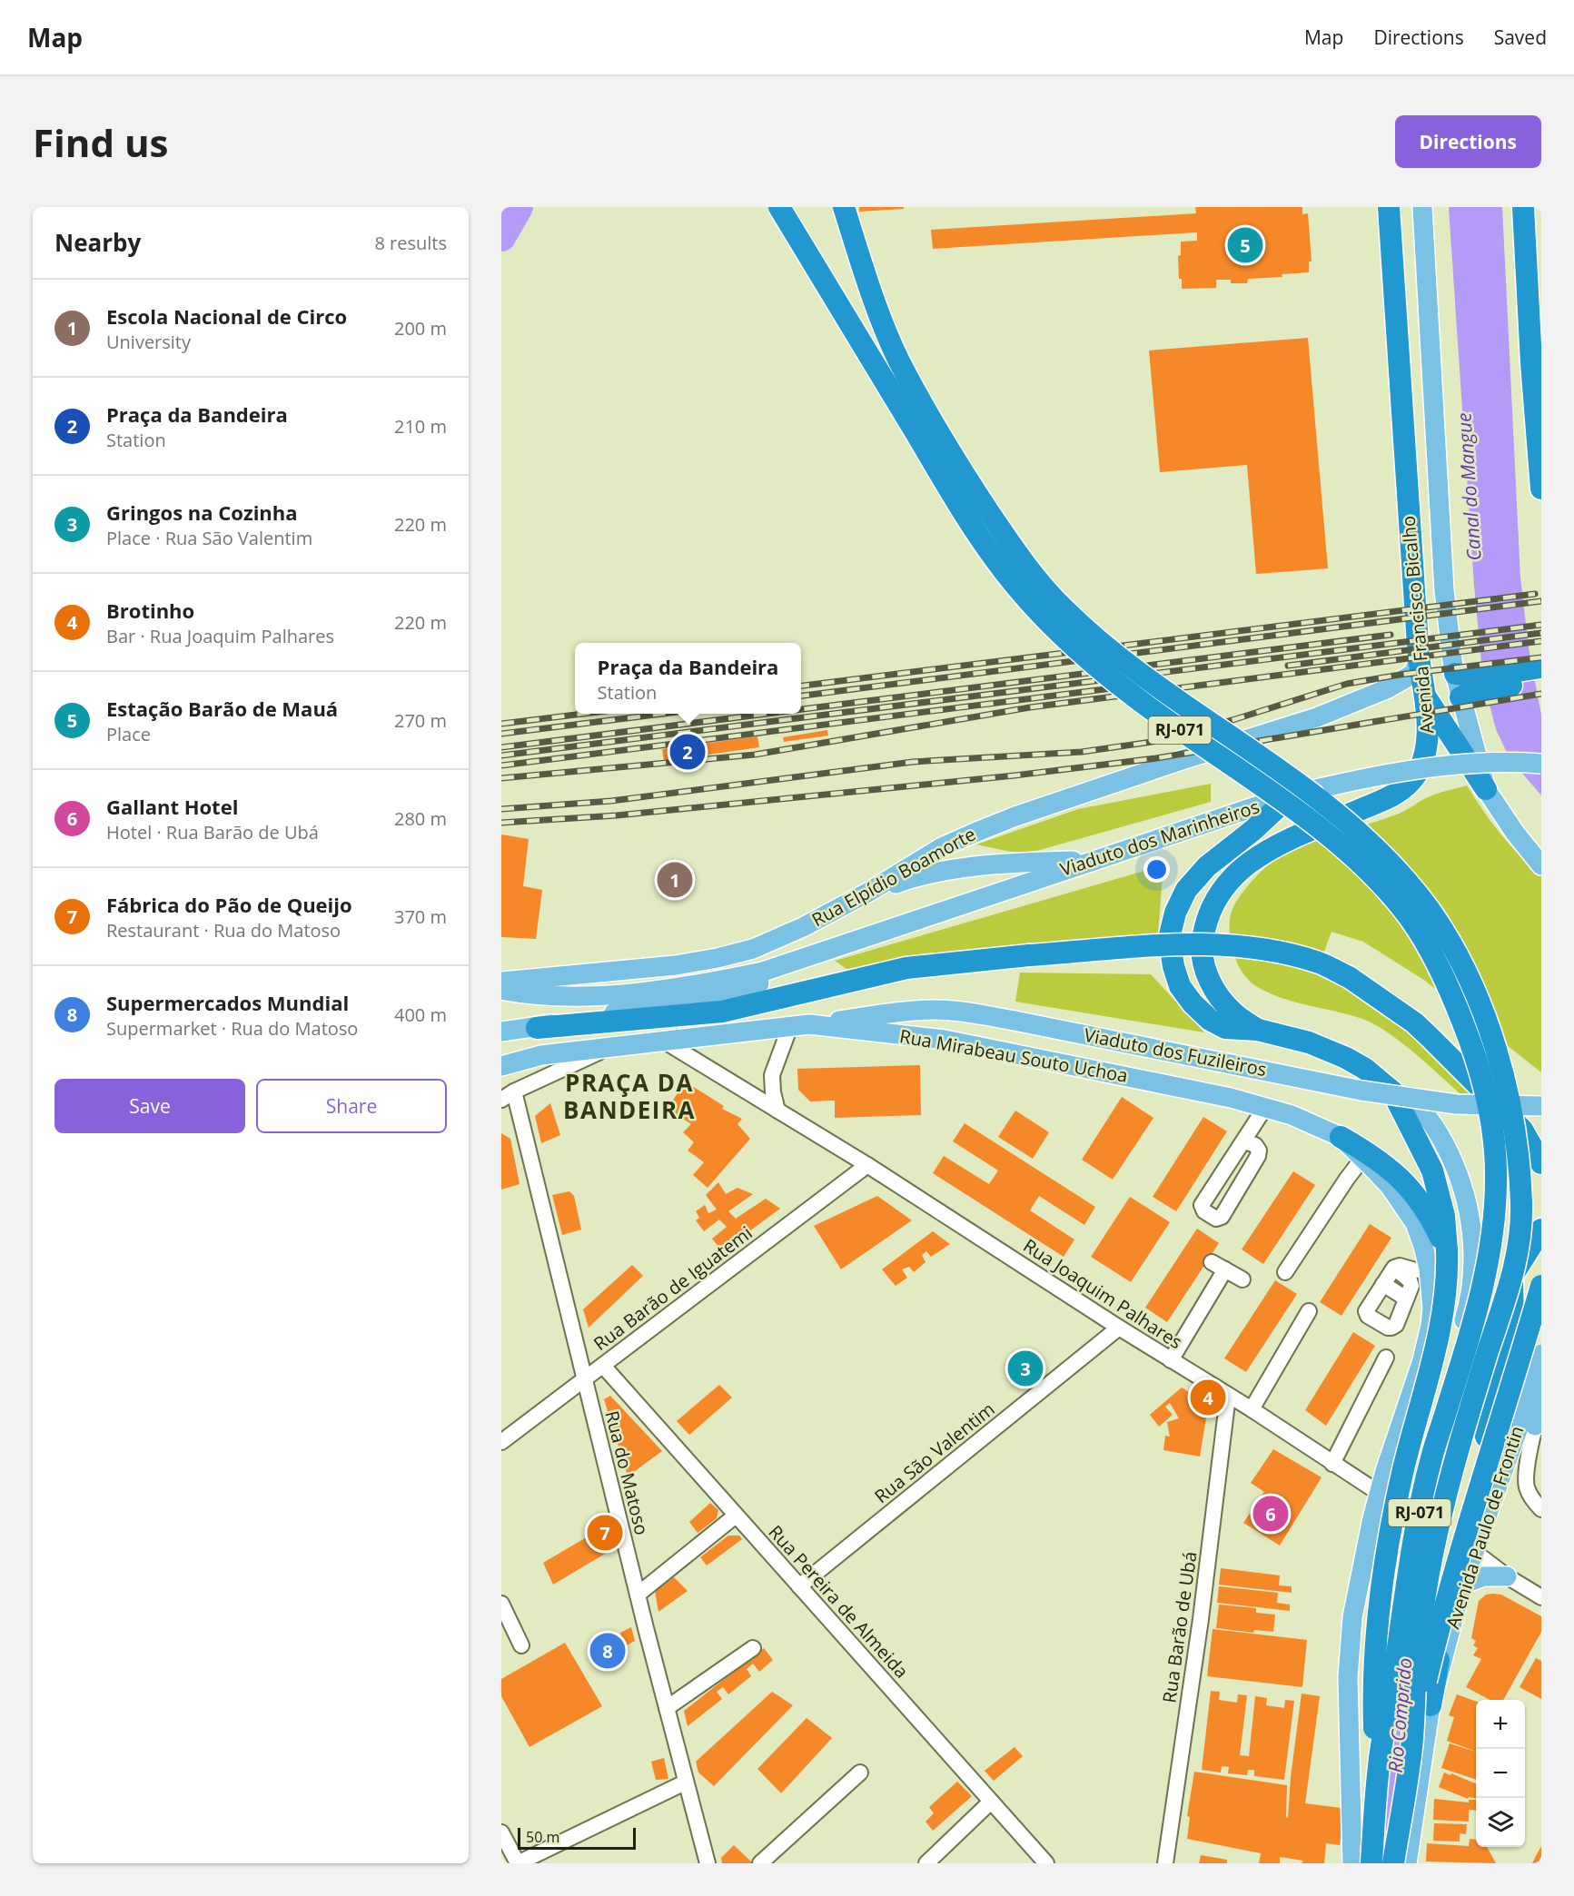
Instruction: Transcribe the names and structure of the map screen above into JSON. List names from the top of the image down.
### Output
{
  "streets": {
    "highway": ["Avenida Francisco Bicalho", "RJ-071"],
    "main road": [
      "Viaduto dos Marinheiros",
      "Rua Elpídio Boamorte",
      "Viaduto dos Fuzileiros",
      "Rua Mirabeau Souto Uchoa",
      "Avenida Paulo de Frontin"
    ],
    "street": [
      "Rua Barão de Iguatemi",
      "Rua Joaquim Palhares",
      "Rua São Valentim",
      "Rua do Matoso",
      "Rua Pereira de Almeida",
      "Rua Barão de Ubá"
    ]
  },
  "crossings": [
    ["Avenida Francisco Bicalho", "Rua Elpídio Boamorte"],
    ["RJ-071", "Avenida Paulo de Frontin"],
    ["Viaduto dos Fuzileiros", "Rua Mirabeau Souto Uchoa"],
    ["Rua Mirabeau Souto Uchoa", "Rua Joaquim Palhares"],
    ["Rua Barão de Iguatemi", "Rua Joaquim Palhares"],
    ["Rua Barão de Iguatemi", "Rua do Matoso"],
    ["Rua Barão de Iguatemi", "Rua Pereira de Almeida"],
    ["Rua Joaquim Palhares", "Rua São Valentim"],
    ["Rua Joaquim Palhares", "Rua Barão de Ubá"],
    ["Rua São Valentim", "Rua Pereira de Almeida"]
  ],
  "districts": ["PRAÇA DA BANDEIRA"],
  "water": ["Canal do Mangue", "Rio Comprido"],
  "scale_bar": "50 m",
  "page": {
    "header": "Map",
    "nav": ["Map", "Directions", "Saved"],
    "buttons": [
      "Directions",
      ["Save", "Share"]
    ],
    "title": "Find us",
    "heading": ["Nearby", "8 results"],
    "pins": [
      "5",
      "2",
      "1",
      "3",
      "4",
      "6",
      "7",
      "8"
    ],
    "list": [
      {
        "mark": "1",
        "name": "Escola Nacional de Circo",
        "note": "University",
        "value": "200 m"
      },
      {
        "mark": "2",
        "name": "Praça da Bandeira",
        "note": "Station",
        "value": "210 m"
      },
      {
        "mark": "3",
        "name": "Gringos na Cozinha",
        "note": "Place · Rua São Valentim",
        "value": "220 m"
      },
      {
        "mark": "4",
        "name": "Brotinho",
        "note": "Bar · Rua Joaquim Palhares",
        "value": "220 m"
      },
      {
        "mark": "5",
        "name": "Estação Barão de Mauá",
        "note": "Place",
        "value": "270 m"
      },
      {
        "mark": "6",
        "name": "Gallant Hotel",
        "note": "Hotel · Rua Barão de Ubá",
        "value": "280 m"
      },
      {
        "mark": "7",
        "name": "Fábrica do Pão de Queijo",
        "note": "Restaurant · Rua do Matoso",
        "value": "370 m"
      },
      {
        "mark": "8",
        "name": "Supermercados Mundial",
        "note": "Supermarket · Rua do Matoso",
        "value": "400 m"
      }
    ],
    "popup": ["Praça da Bandeira", "Station"],
    "map_buttons": ["+", "−"],
    "scale": "50 m"
  }
}
